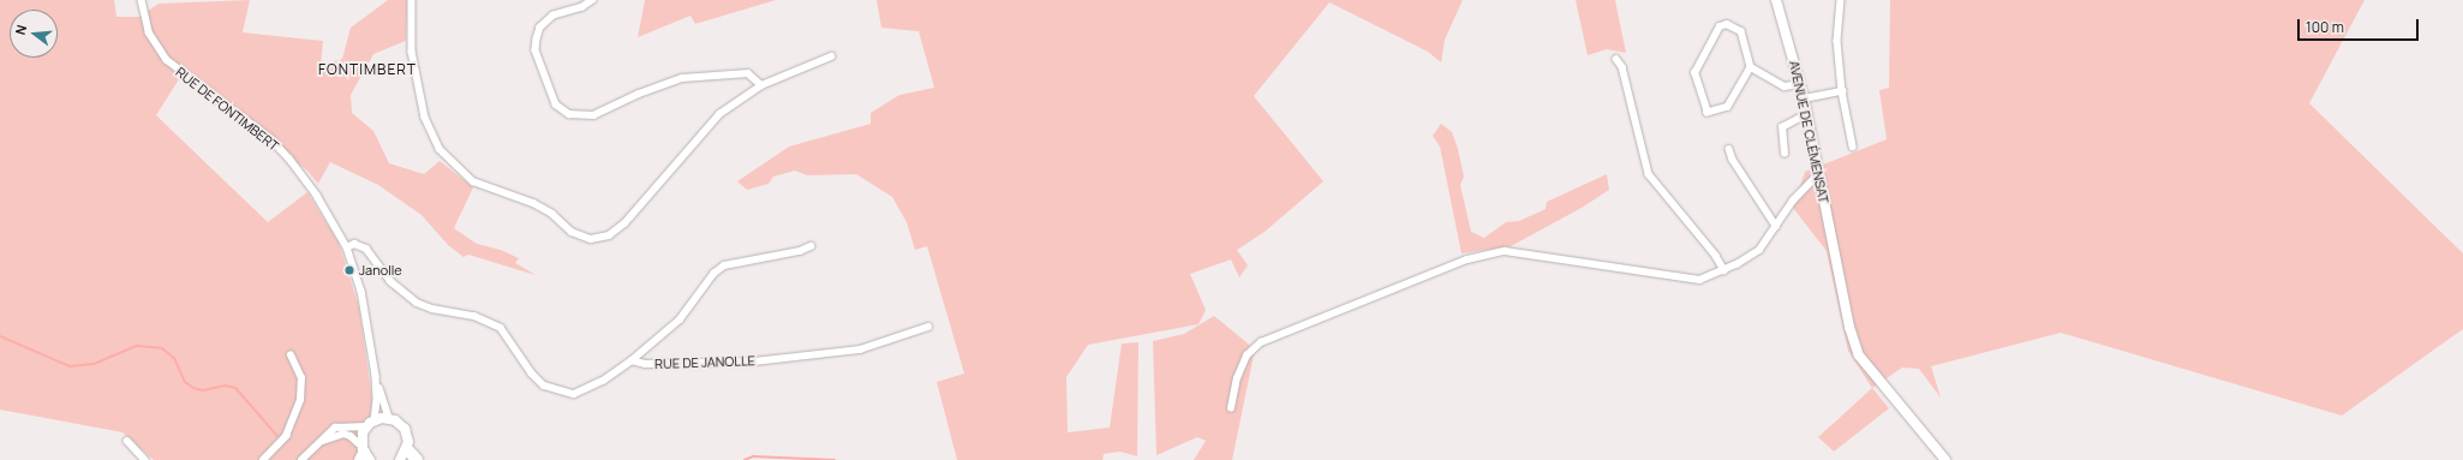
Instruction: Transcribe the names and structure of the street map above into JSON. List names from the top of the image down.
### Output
{
  "streets": {
    "main road": ["AVENUE DE CLÉMENSAT"],
    "street": ["RUE DE FONTIMBERT", "RUE DE JANOLLE"]
  },
  "districts": ["FONTIMBERT"],
  "places": ["Janolle"],
  "scale_bar": "100 m",
  "north": "left"
}
